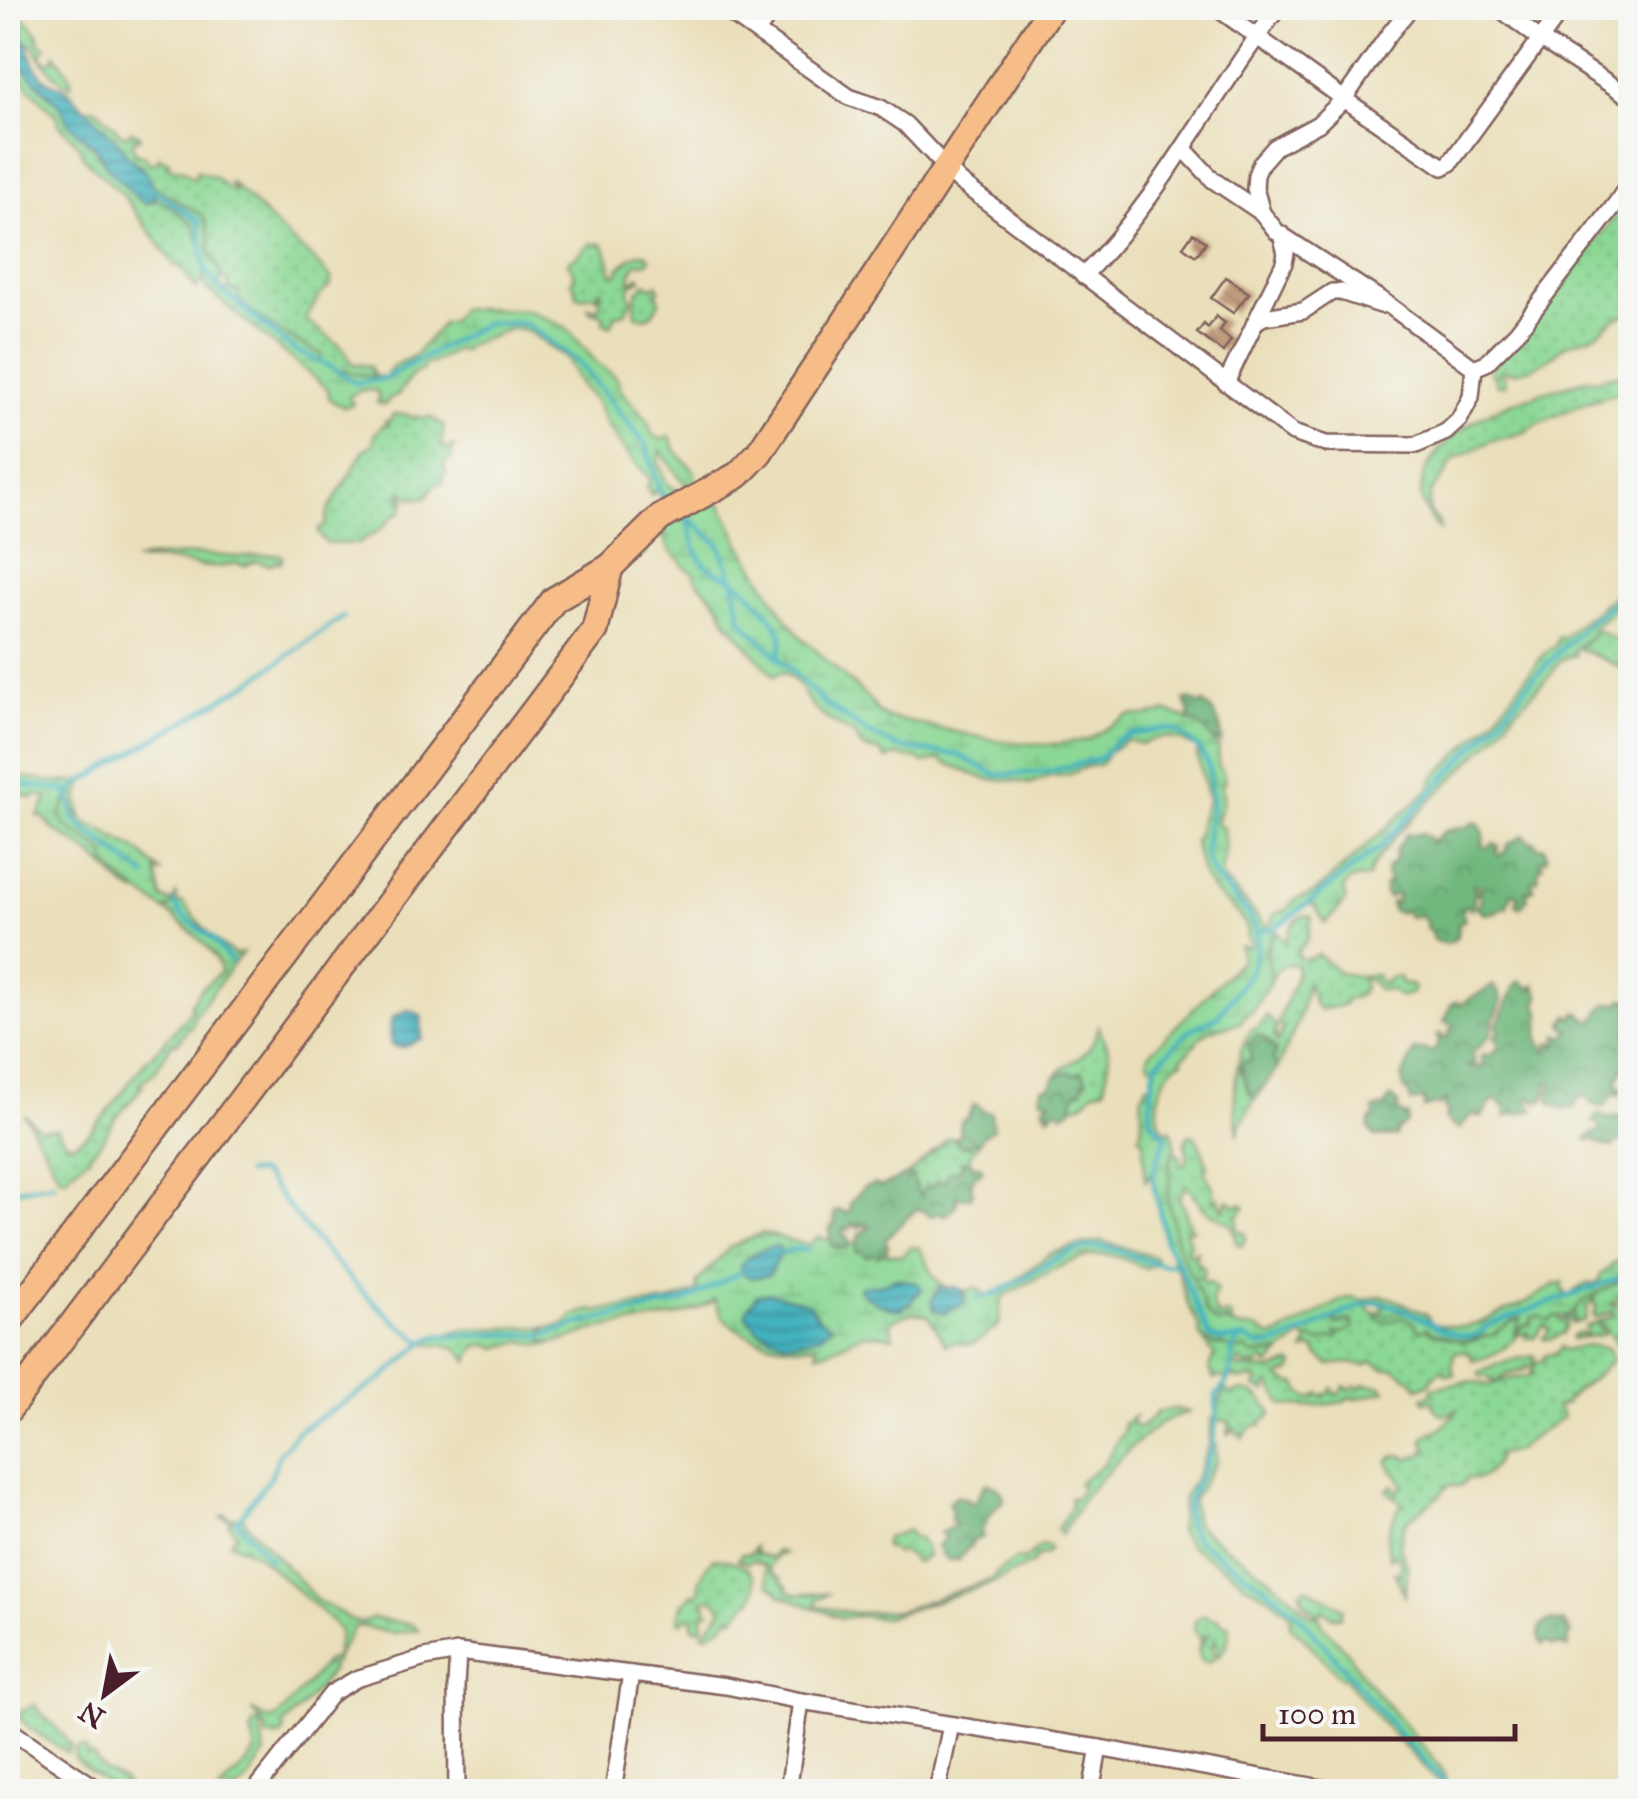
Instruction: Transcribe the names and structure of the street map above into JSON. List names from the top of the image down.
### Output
{
  "scale_bar": "100 m",
  "north": "bottom left"
}
